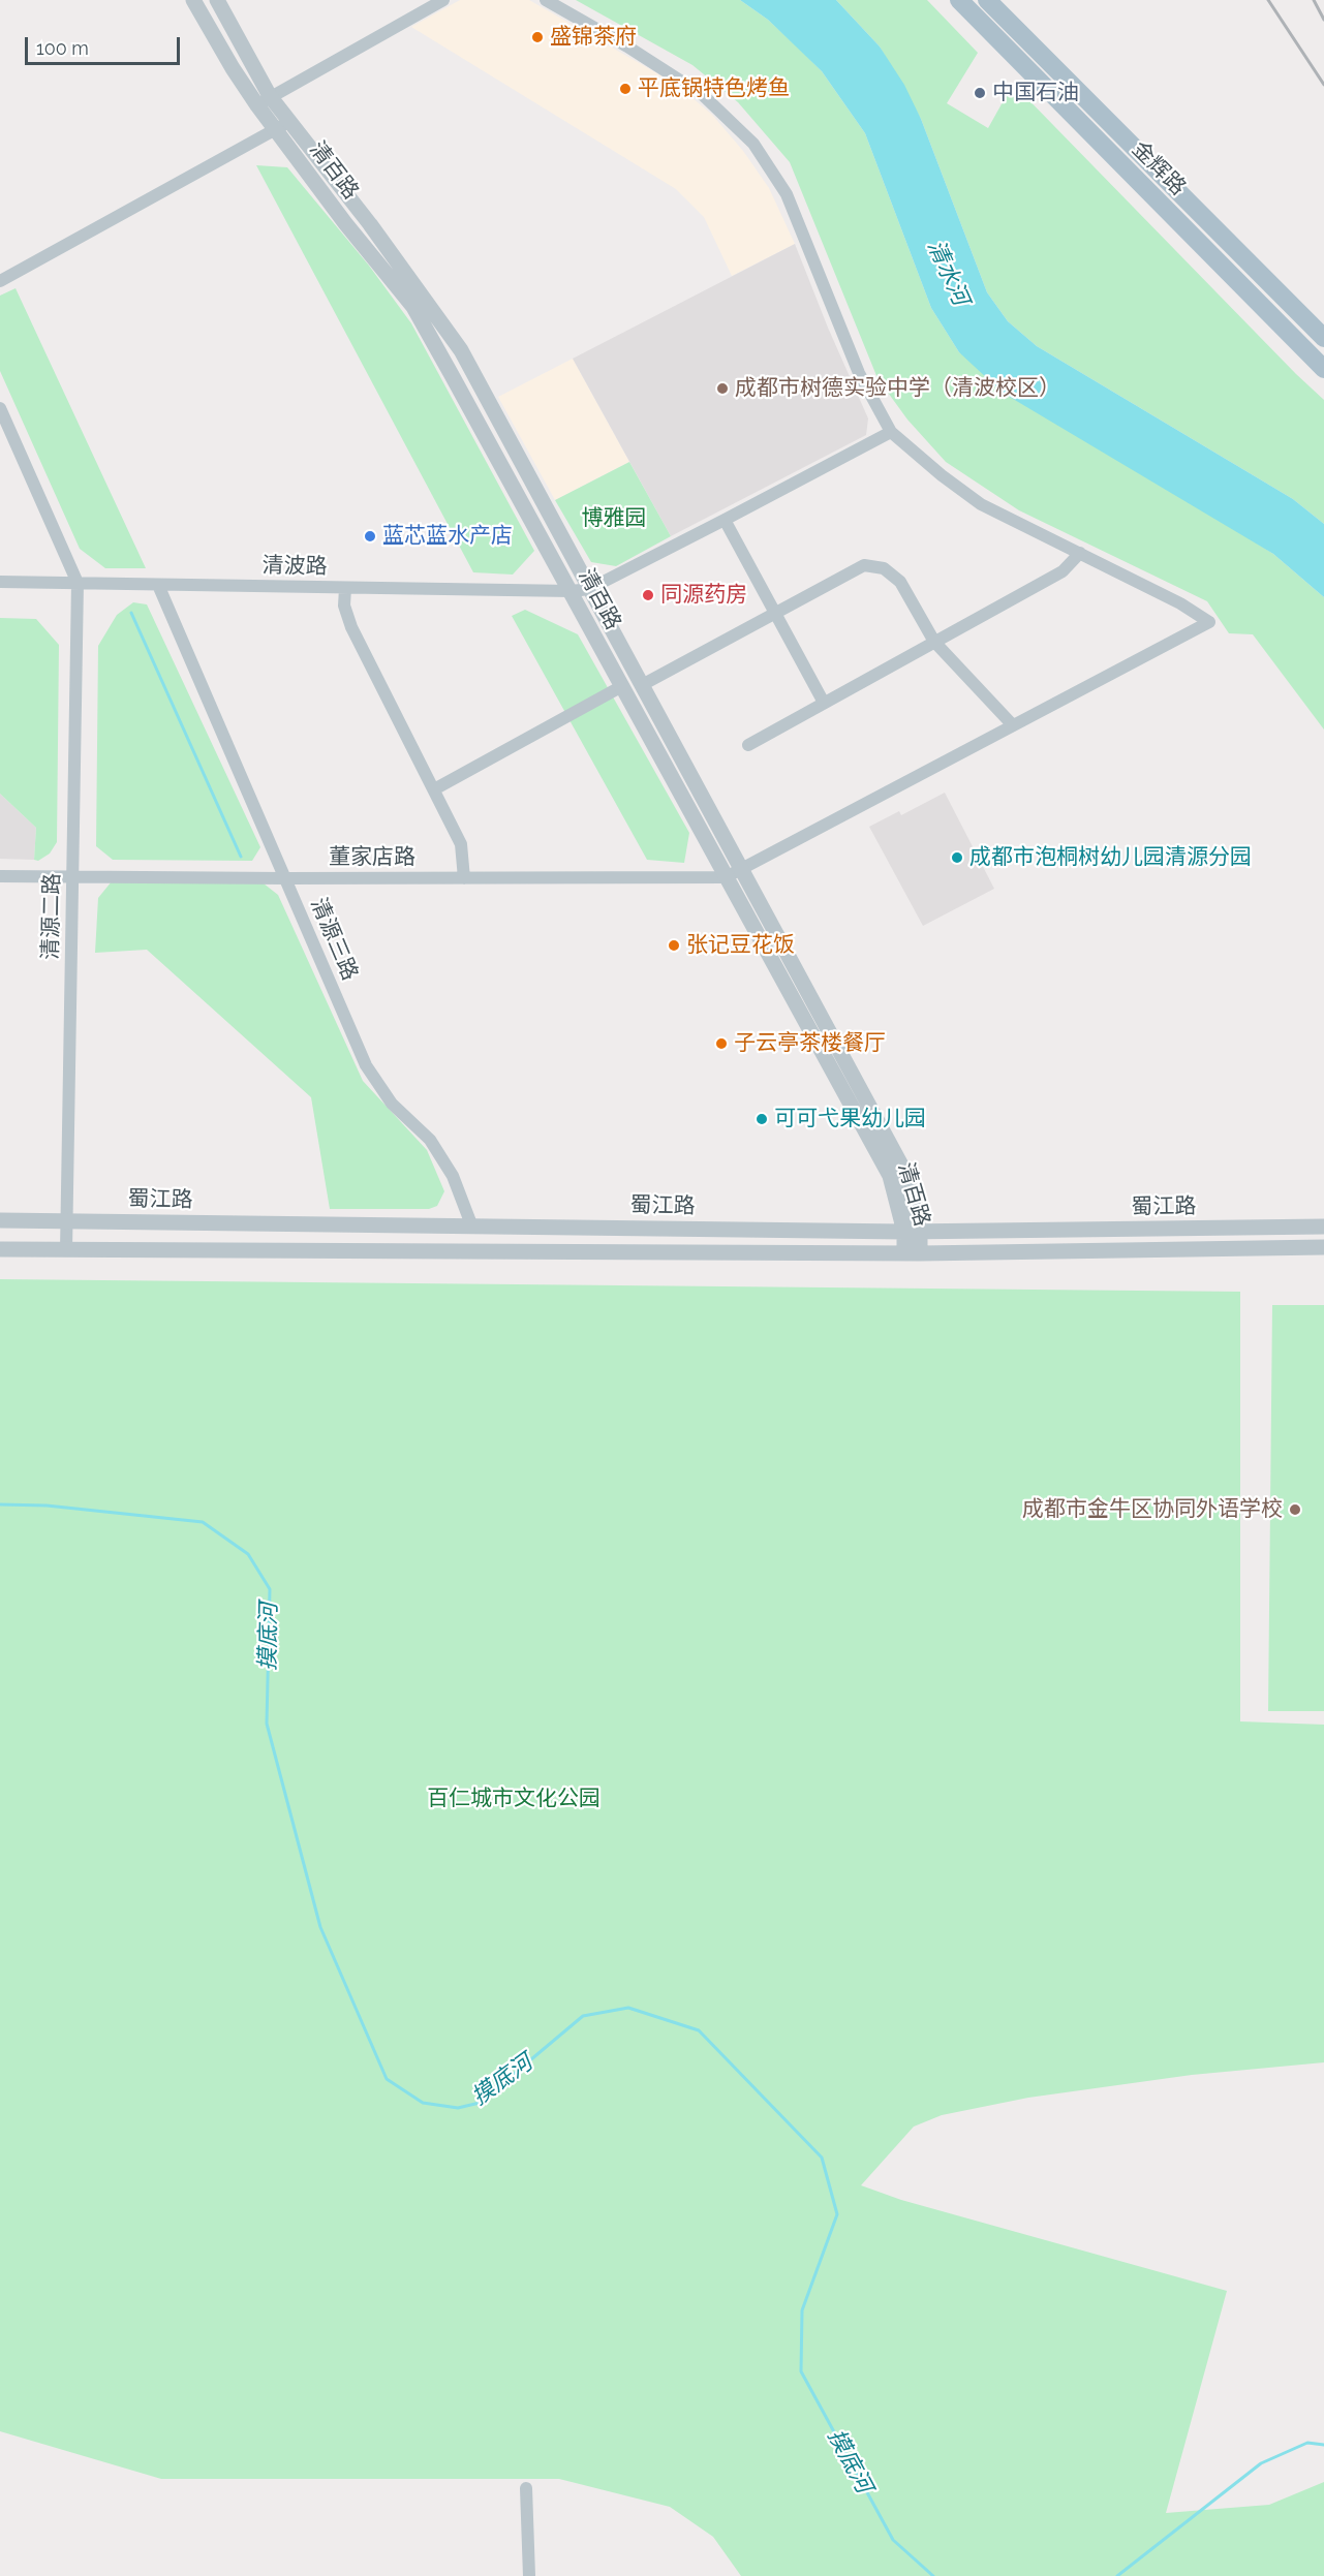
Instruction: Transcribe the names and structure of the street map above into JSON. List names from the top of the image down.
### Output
{
  "streets": {
    "main road": ["金辉路"],
    "street": [
      "清百路",
      "清波路",
      "董家店路",
      "清源二路",
      "清源三路",
      "蜀江路"
    ]
  },
  "crossings": [
    ["清百路", "清波路"],
    ["清百路", "董家店路"],
    ["清百路", "蜀江路"],
    ["清波路", "清源二路"],
    ["清波路", "清源三路"],
    ["董家店路", "清源二路"],
    ["董家店路", "清源三路"],
    ["清源二路", "蜀江路"],
    ["清源三路", "蜀江路"]
  ],
  "water": ["清水河", "摸底河"],
  "parks": ["博雅园", "百仁城市文化公园"],
  "places": [
    "盛锦茶府",
    "平底锅特色烤鱼",
    "中国石油",
    "成都市树德实验中学（清波校区）",
    "蓝芯蓝水产店",
    "同源药房",
    "成都市泡桐树幼儿园清源分园",
    "张记豆花饭",
    "子云亭茶楼餐厅",
    "可可弋果幼儿园",
    "成都市金牛区协同外语学校"
  ],
  "scale_bar": "100 m"
}
